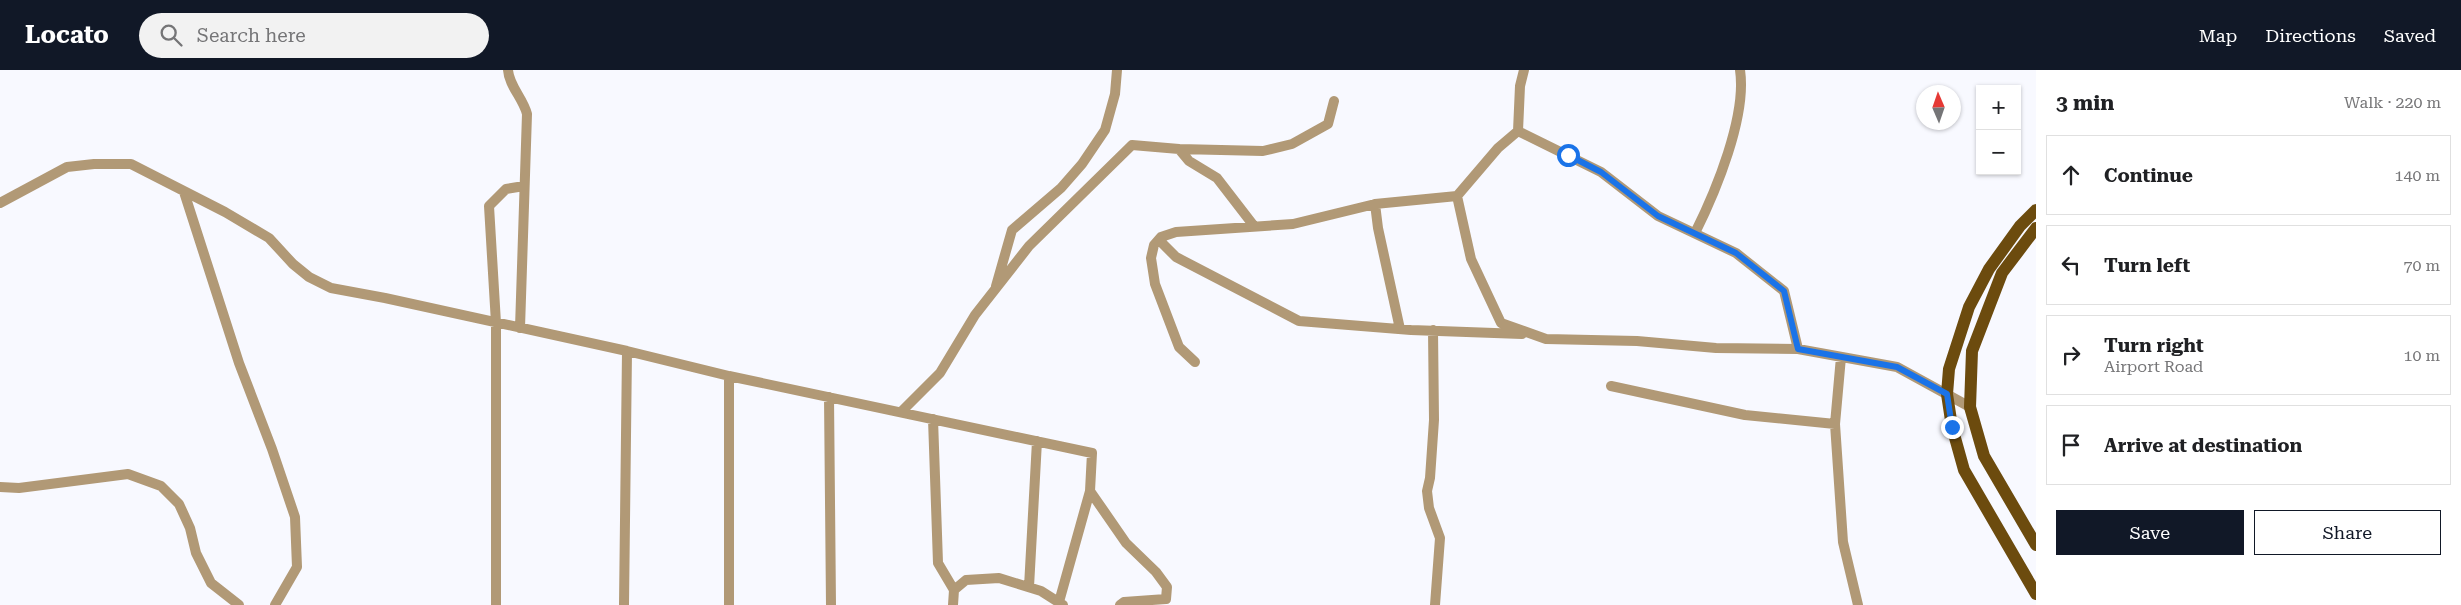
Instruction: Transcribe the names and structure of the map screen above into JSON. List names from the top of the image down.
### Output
{
  "north": "top",
  "page": {
    "header": "Locato",
    "search": "Search here",
    "nav": ["Map", "Directions", "Saved"],
    "heading": ["3 min", "Walk · 220 m"],
    "map_buttons": ["+", "−"],
    "list": [
      ["Continue", "140 m"],
      ["Turn left", "70 m"],
      ["Turn right", "Airport Road", "10 m"],
      "Arrive at destination"
    ],
    "buttons": ["Save", "Share"]
  }
}
